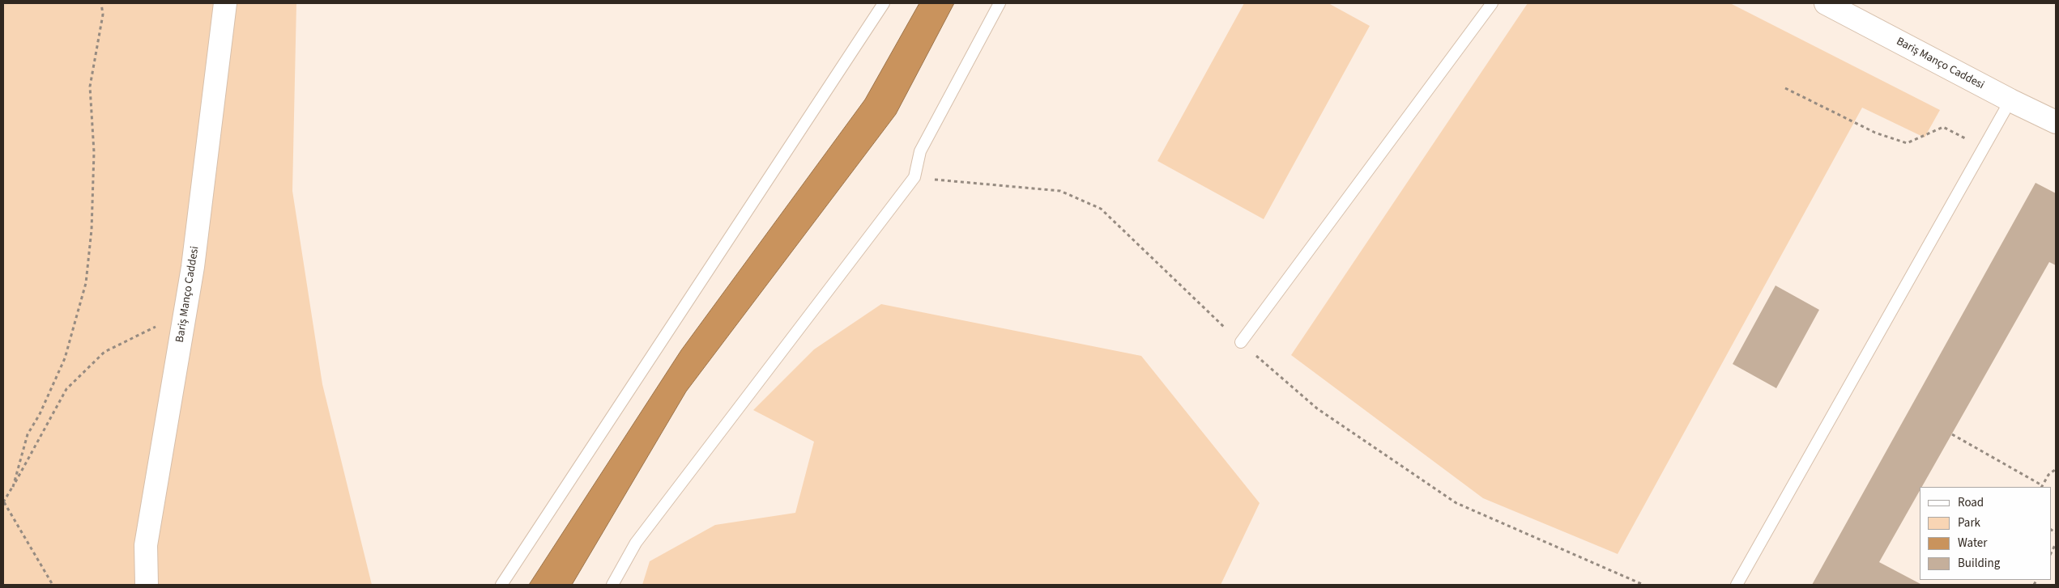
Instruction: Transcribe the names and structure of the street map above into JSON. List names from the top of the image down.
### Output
{
  "streets": {
    "street": ["Bariş Manço Caddesi"]
  },
  "legend": [
    "Road",
    "Park",
    "Water",
    "Building"
  ]
}
